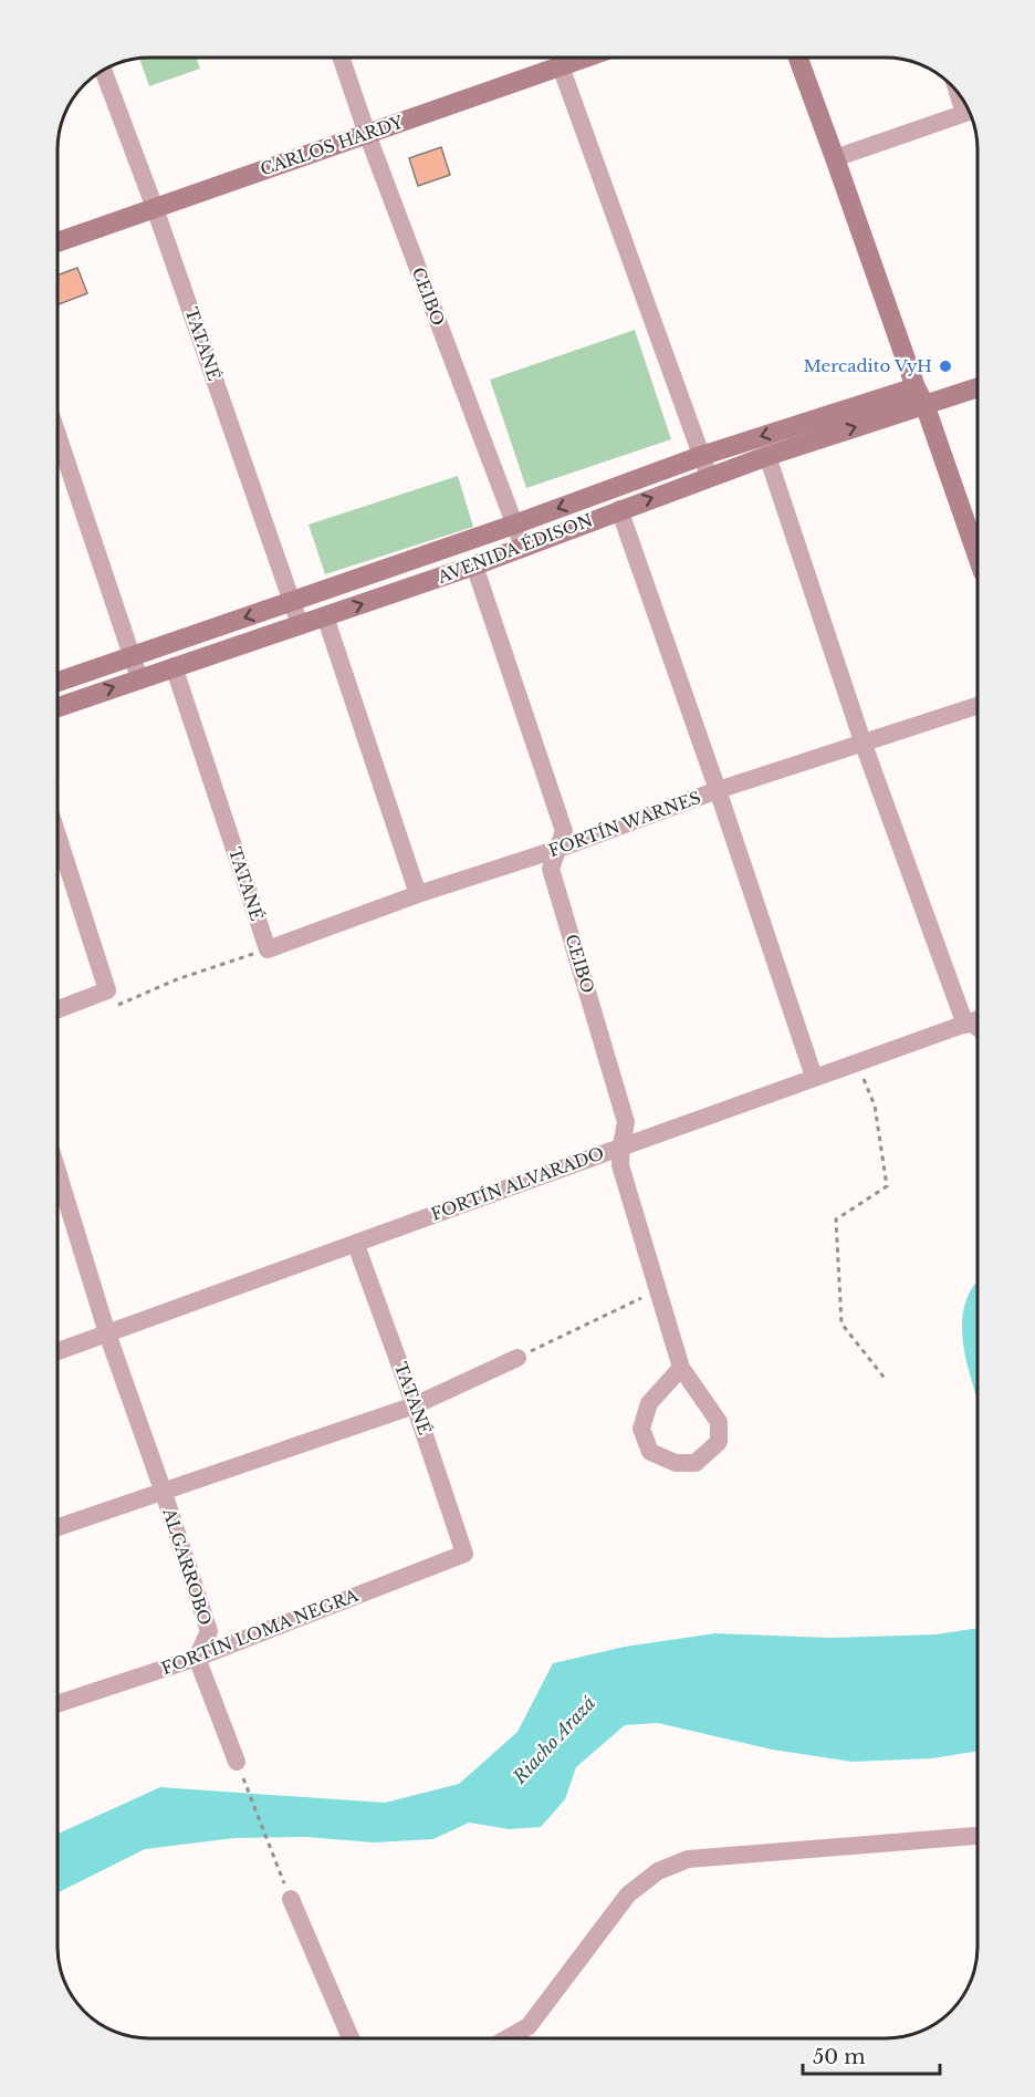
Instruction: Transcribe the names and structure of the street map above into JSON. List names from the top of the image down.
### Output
{
  "streets": {
    "main road": ["CARLOS HARDY", "AVENIDA ÉDISON"],
    "street": [
      "CEIBO",
      "TATANÉ",
      "FORTÍN WARNES",
      "FORTÍN ALVARADO",
      "ALGARROBO",
      "FORTÍN LOMA NEGRA"
    ]
  },
  "crossings": [
    ["CARLOS HARDY", "CEIBO"],
    ["CARLOS HARDY", "TATANÉ"],
    ["CEIBO", "AVENIDA ÉDISON"],
    ["CEIBO", "FORTÍN WARNES"],
    ["CEIBO", "FORTÍN ALVARADO"],
    ["TATANÉ", "AVENIDA ÉDISON"],
    ["TATANÉ", "FORTÍN WARNES"],
    ["TATANÉ", "FORTÍN ALVARADO"],
    ["TATANÉ", "FORTÍN LOMA NEGRA"],
    ["FORTÍN ALVARADO", "ALGARROBO"],
    ["ALGARROBO", "FORTÍN LOMA NEGRA"]
  ],
  "water": ["Riacho Arazá"],
  "places": ["Mercadito VyH"],
  "scale_bar": "50 m"
}
